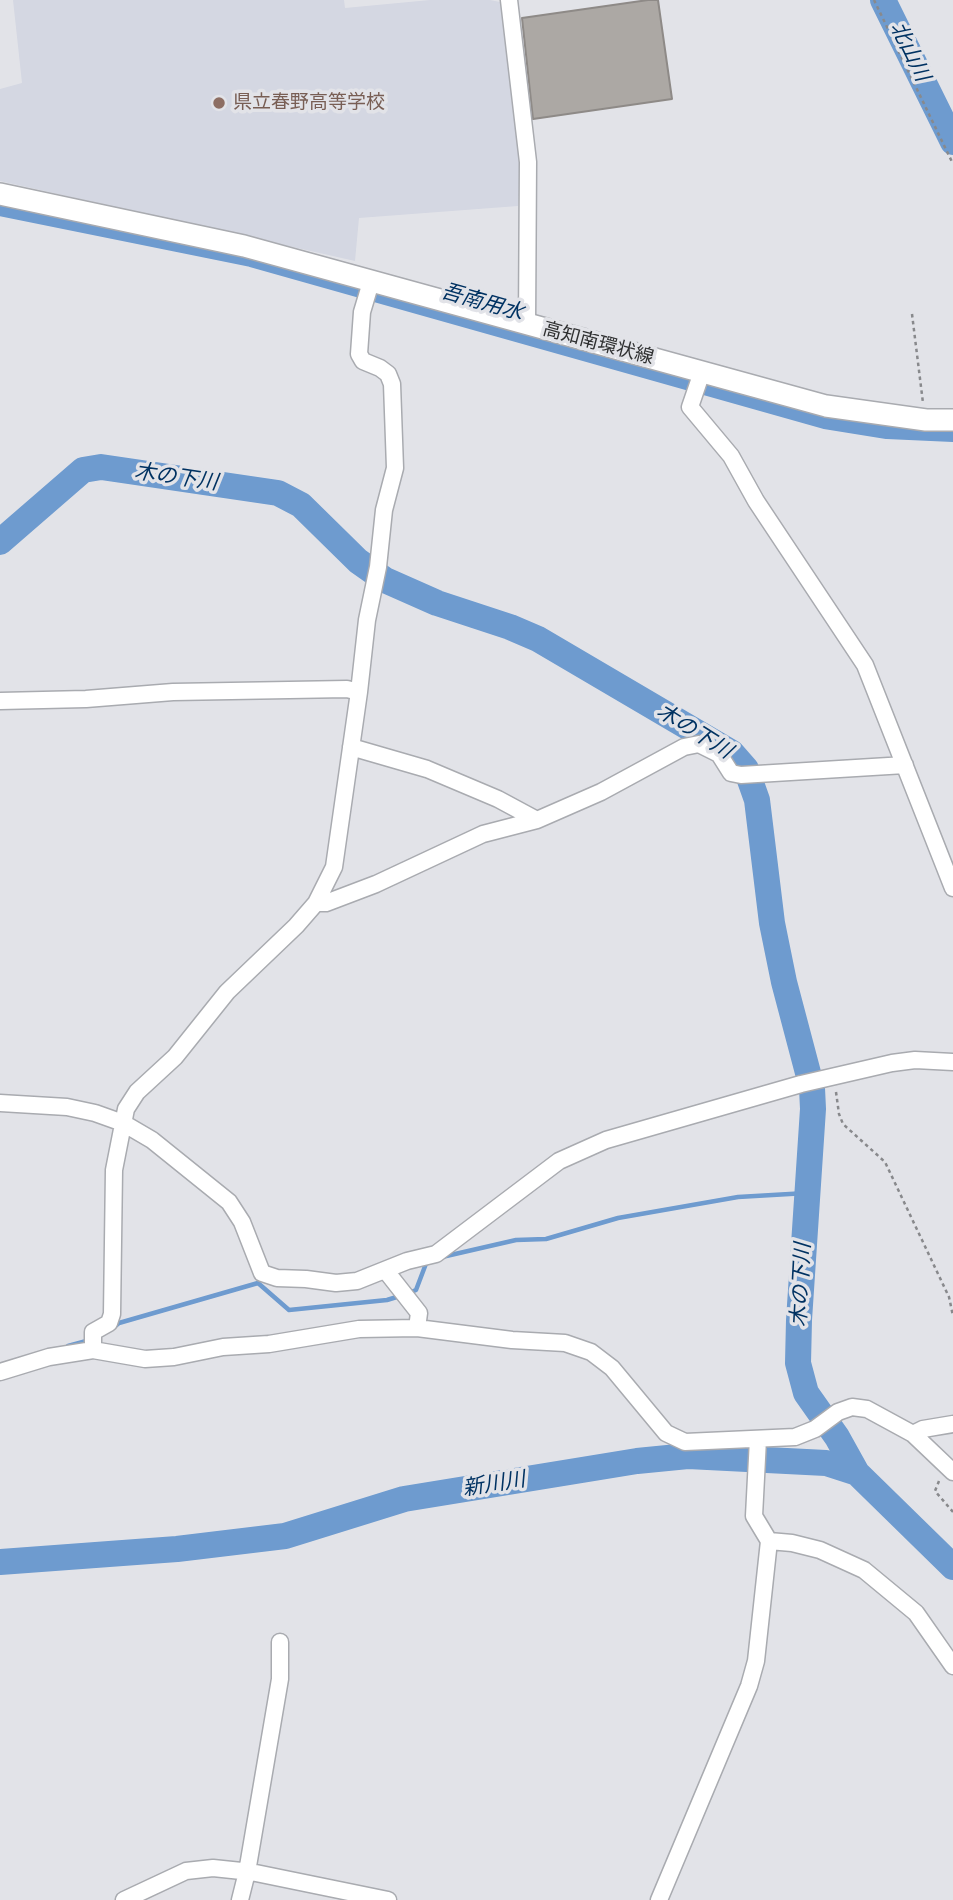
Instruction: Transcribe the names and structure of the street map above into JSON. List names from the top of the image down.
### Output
{
  "streets": {
    "main road": ["高知南環状線"]
  },
  "water": [
    "北山川",
    "吾南用水",
    "木の下川",
    "新川川"
  ],
  "places": ["県立春野高等学校"]
}
